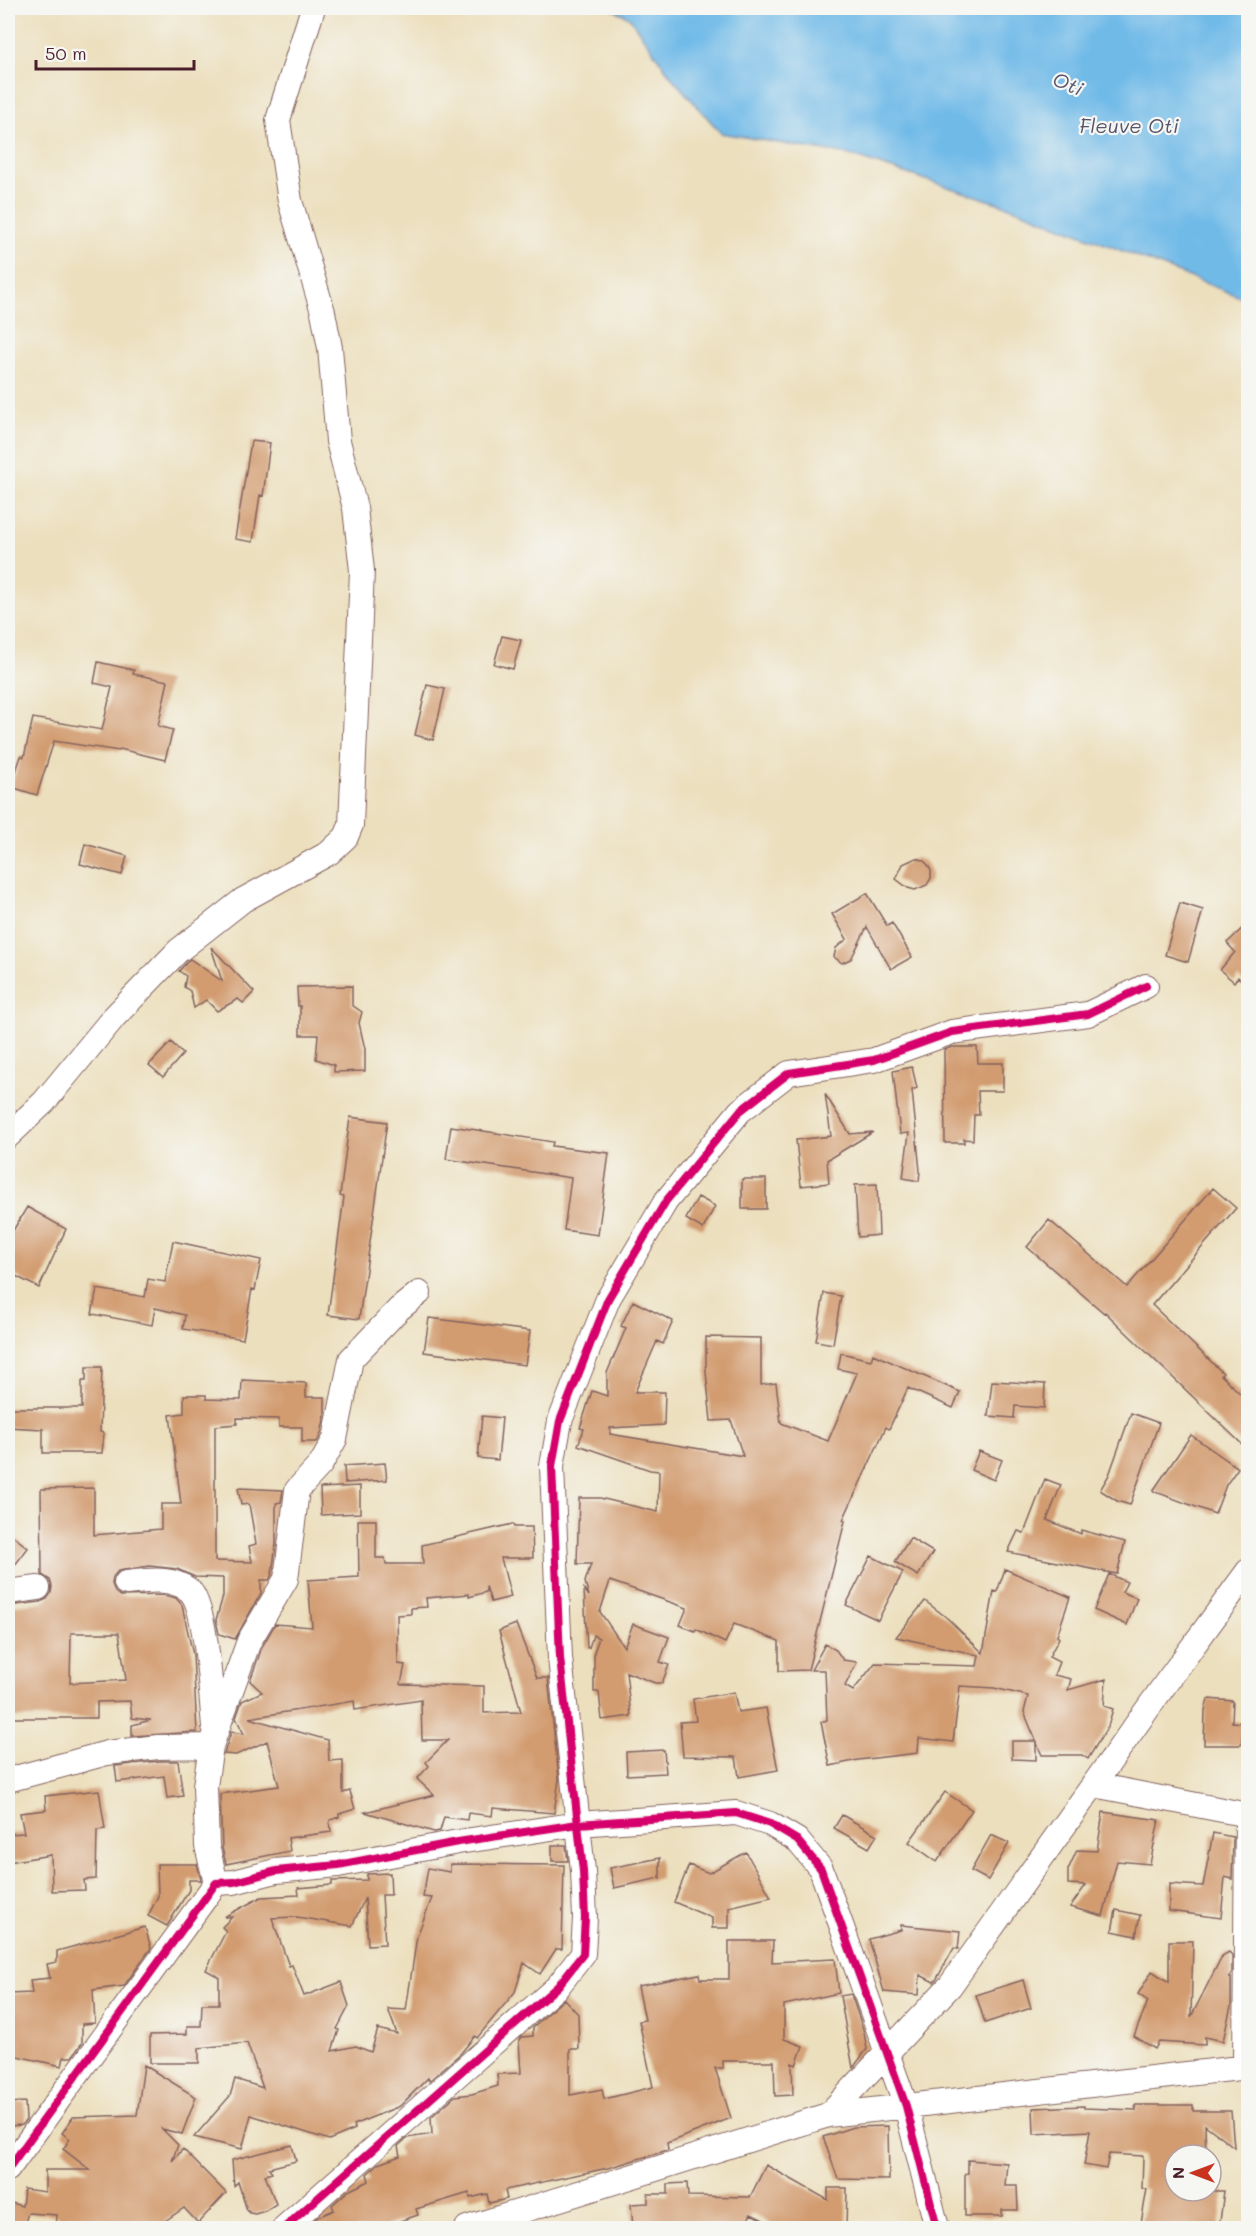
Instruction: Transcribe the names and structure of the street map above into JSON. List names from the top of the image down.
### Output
{
  "water": ["Oti", "Fleuve Oti"],
  "scale_bar": "50 m",
  "north": "left"
}
